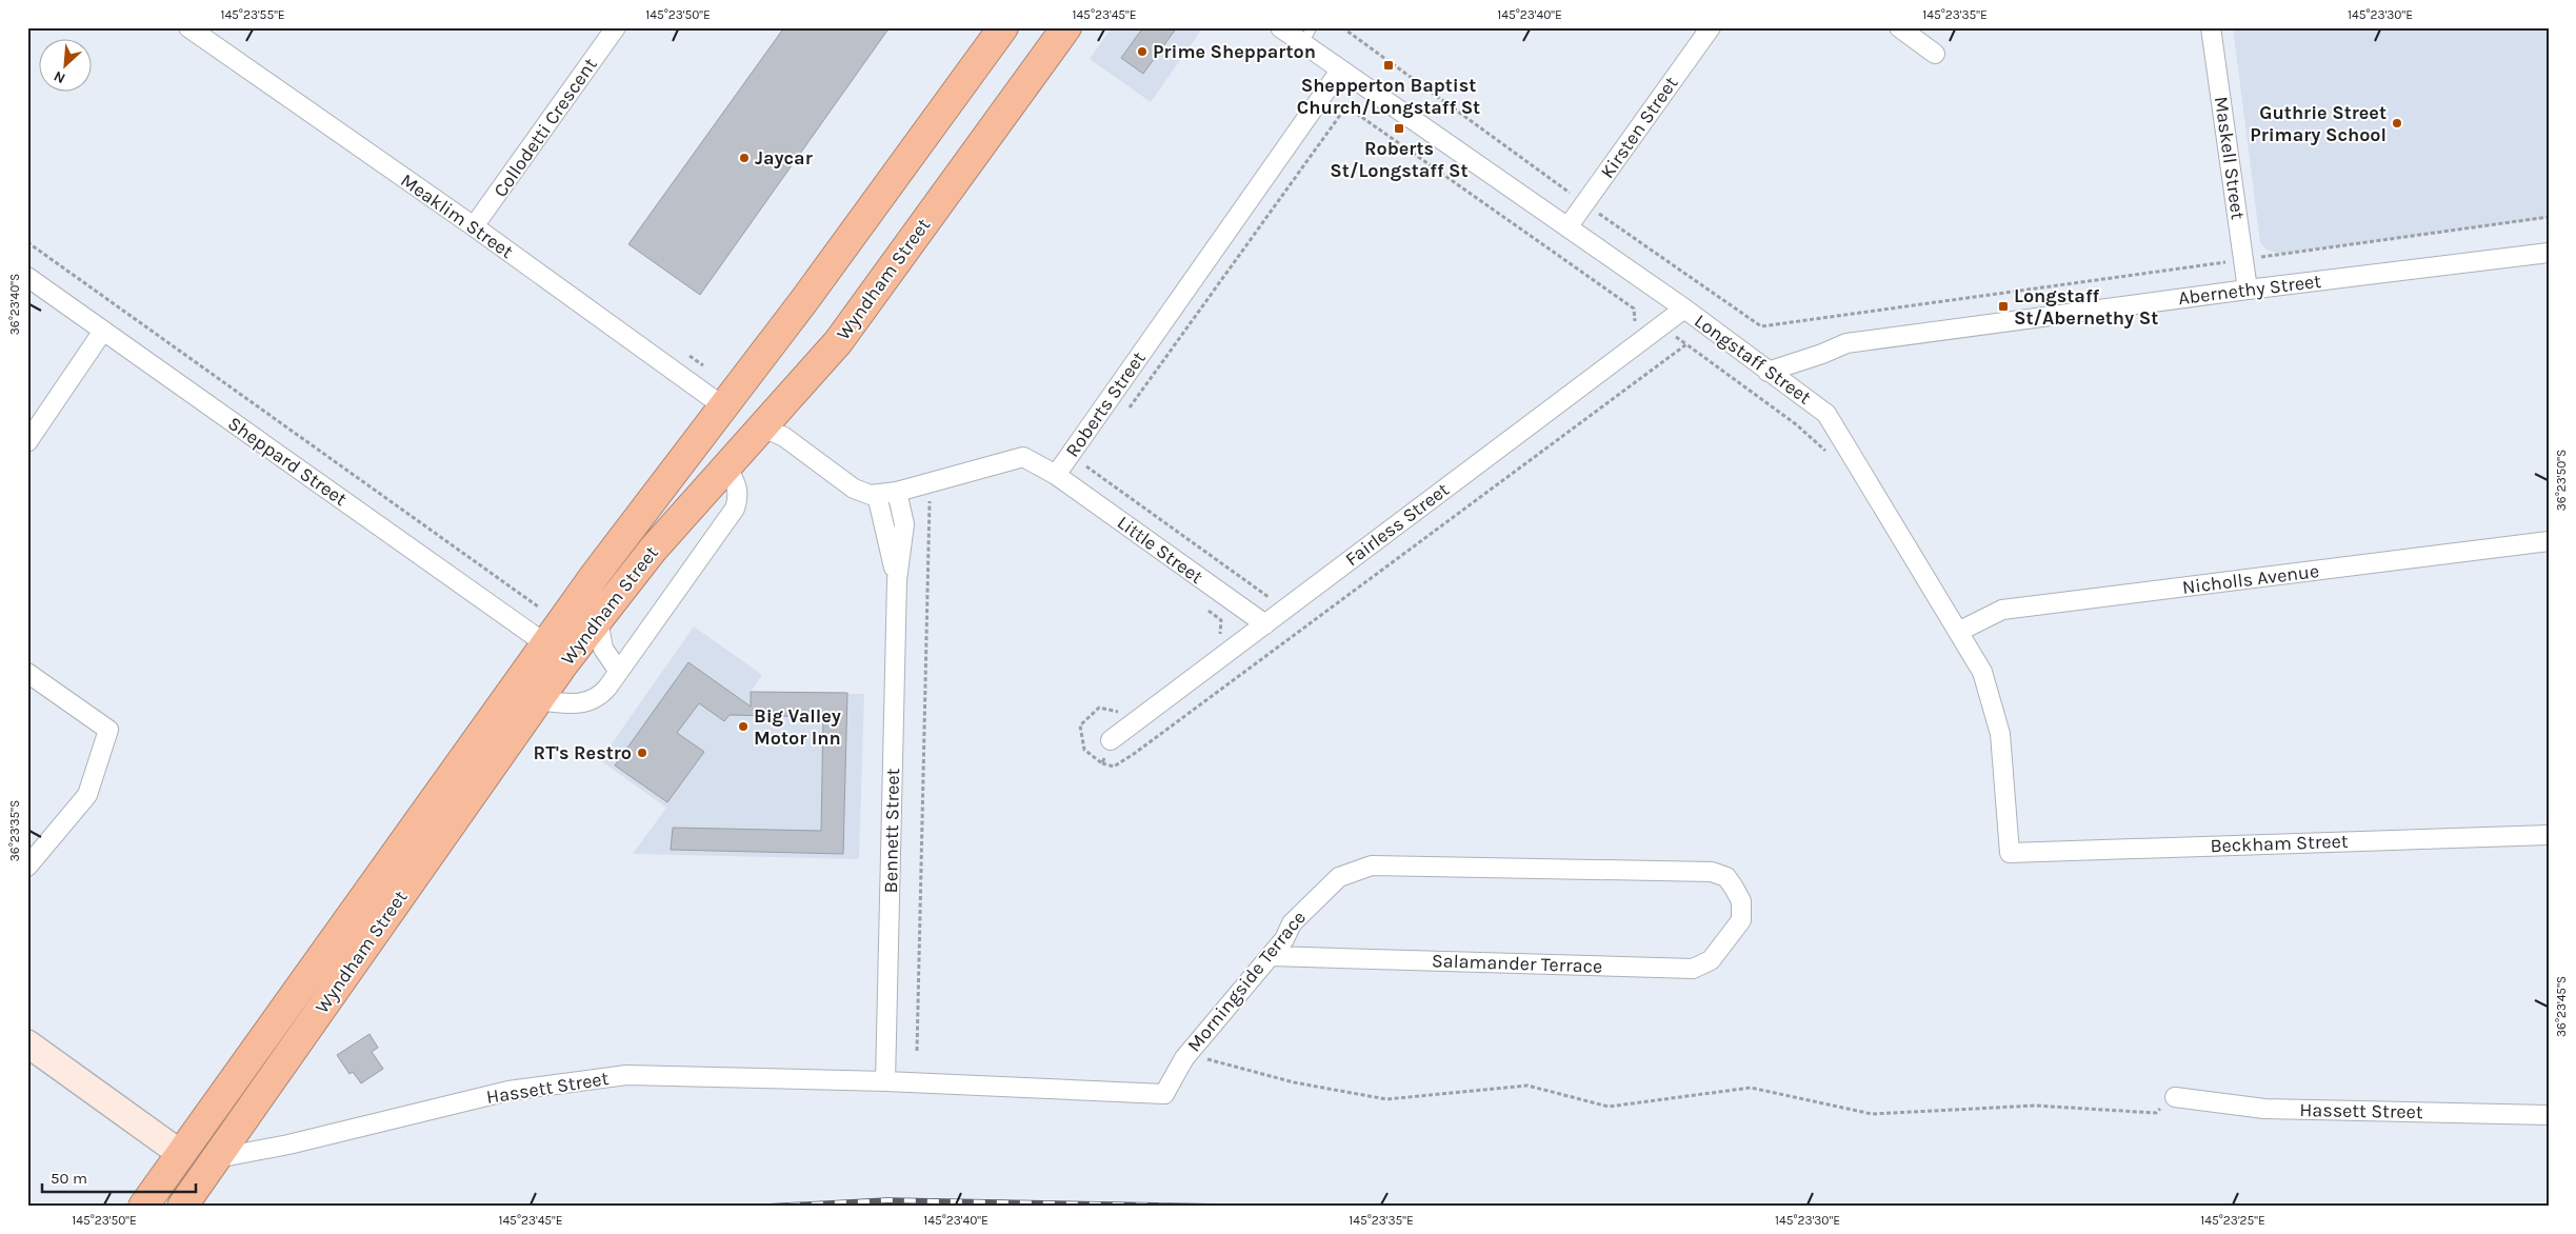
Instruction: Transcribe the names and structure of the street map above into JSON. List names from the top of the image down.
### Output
{
  "streets": {
    "highway": ["Wyndham Street"],
    "street": [
      "Collodetti Crescent",
      "Kirsten Street",
      "Maskell Street",
      "Meaklim Street",
      "Abernethy Street",
      "Longstaff Street",
      "Roberts Street",
      "Sheppard Street",
      "Fairless Street",
      "Little Street",
      "Nicholls Avenue",
      "Bennett Street",
      "Beckham Street",
      "Salamander Terrace",
      "Morningside Terrace",
      "Hassett Street"
    ]
  },
  "crossings": [
    ["Collodetti Crescent", "Meaklim Street"],
    ["Kirsten Street", "Longstaff Street"],
    ["Maskell Street", "Abernethy Street"],
    ["Meaklim Street", "Wyndham Street"],
    ["Wyndham Street", "Roberts Street"],
    ["Wyndham Street", "Sheppard Street"],
    ["Wyndham Street", "Hassett Street"],
    ["Abernethy Street", "Longstaff Street"],
    ["Longstaff Street", "Roberts Street"],
    ["Longstaff Street", "Fairless Street"],
    ["Longstaff Street", "Nicholls Avenue"],
    ["Longstaff Street", "Beckham Street"],
    ["Roberts Street", "Little Street"],
    ["Roberts Street", "Bennett Street"],
    ["Fairless Street", "Little Street"],
    ["Bennett Street", "Morningside Terrace"],
    ["Bennett Street", "Hassett Street"],
    ["Salamander Terrace", "Morningside Terrace"],
    ["Morningside Terrace", "Hassett Street"]
  ],
  "places": {
    "other": [
      "Prime Shepparton",
      "Guthrie Street Primary School",
      "Jaycar",
      "Big Valley Motor Inn",
      "RT's Restro"
    ],
    "transit": ["Shepperton Baptist Church/Longstaff St", "Roberts St/Longstaff St", "Longstaff St/Abernethy St"]
  },
  "scale_bar": "50 m",
  "north": "bottom left",
  "coordinates": [
    "145°23'55\"E",
    "145°23'50\"E",
    "145°23'45\"E",
    "145°23'40\"E",
    "145°23'35\"E",
    "145°23'30\"E",
    "36°23'40\"S",
    "36°23'50\"S",
    "36°23'35\"S",
    "36°23'45\"S",
    "145°23'25\"E"
  ]
}
